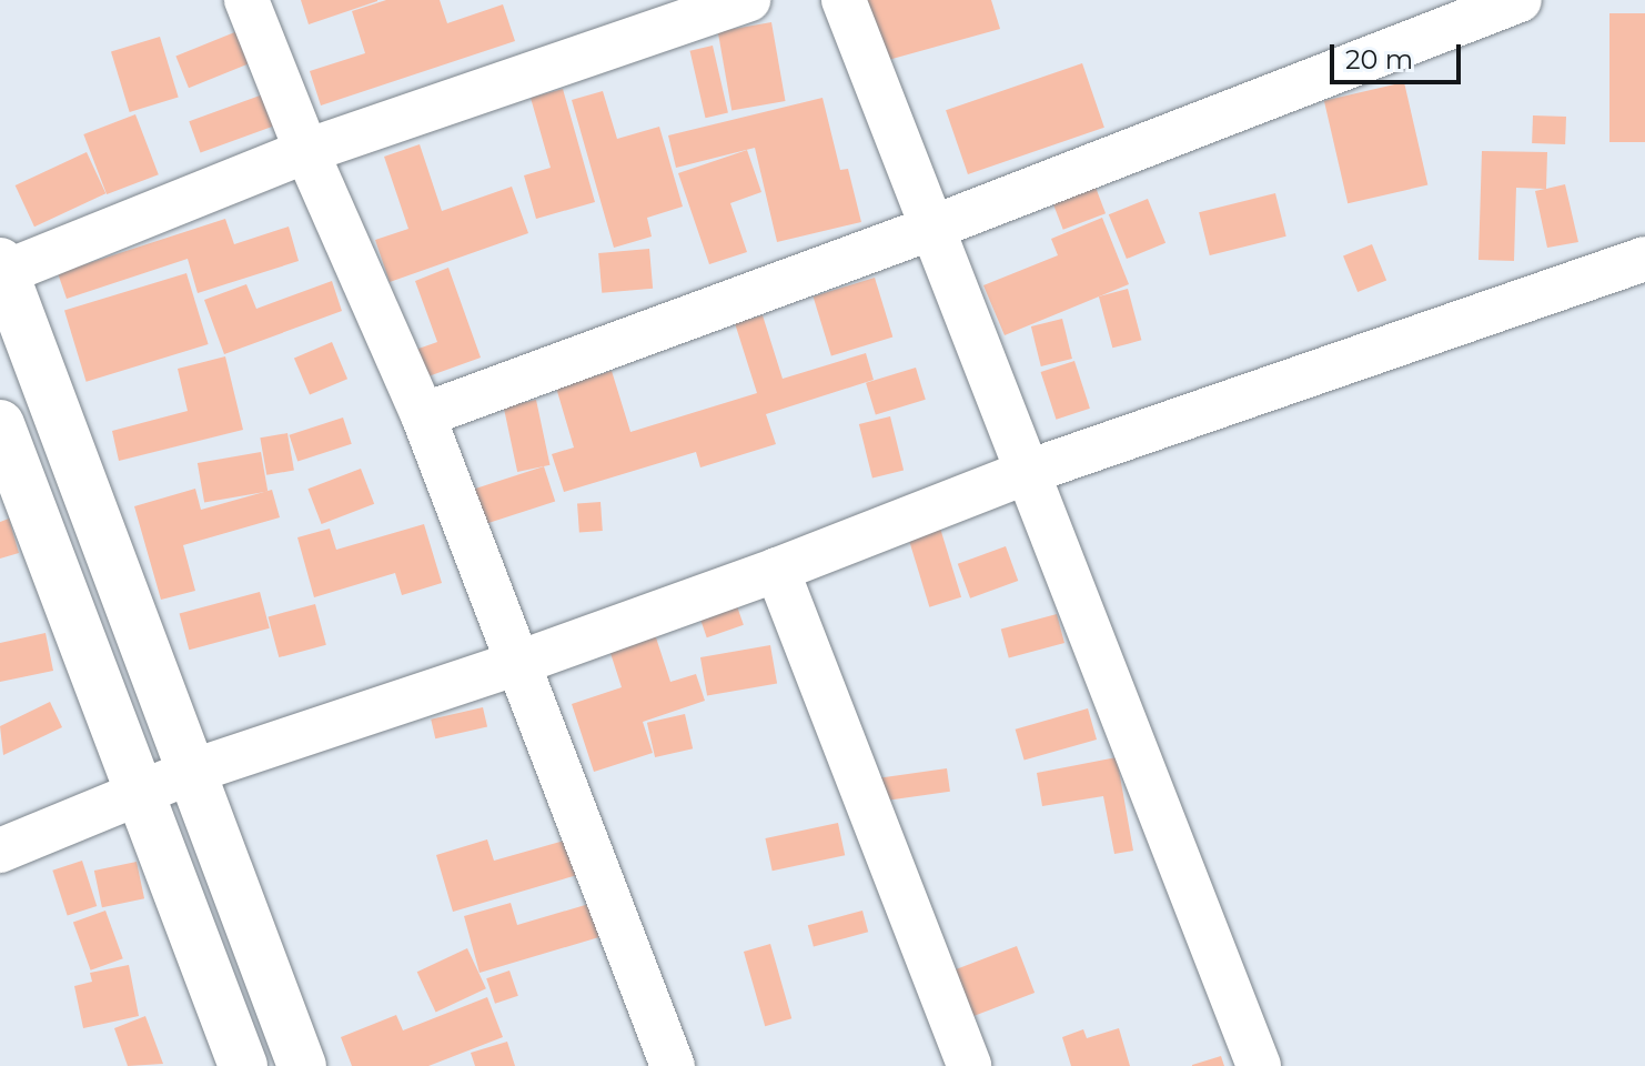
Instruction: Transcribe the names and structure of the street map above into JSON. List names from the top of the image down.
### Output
{
  "scale_bar": "20 m"
}
